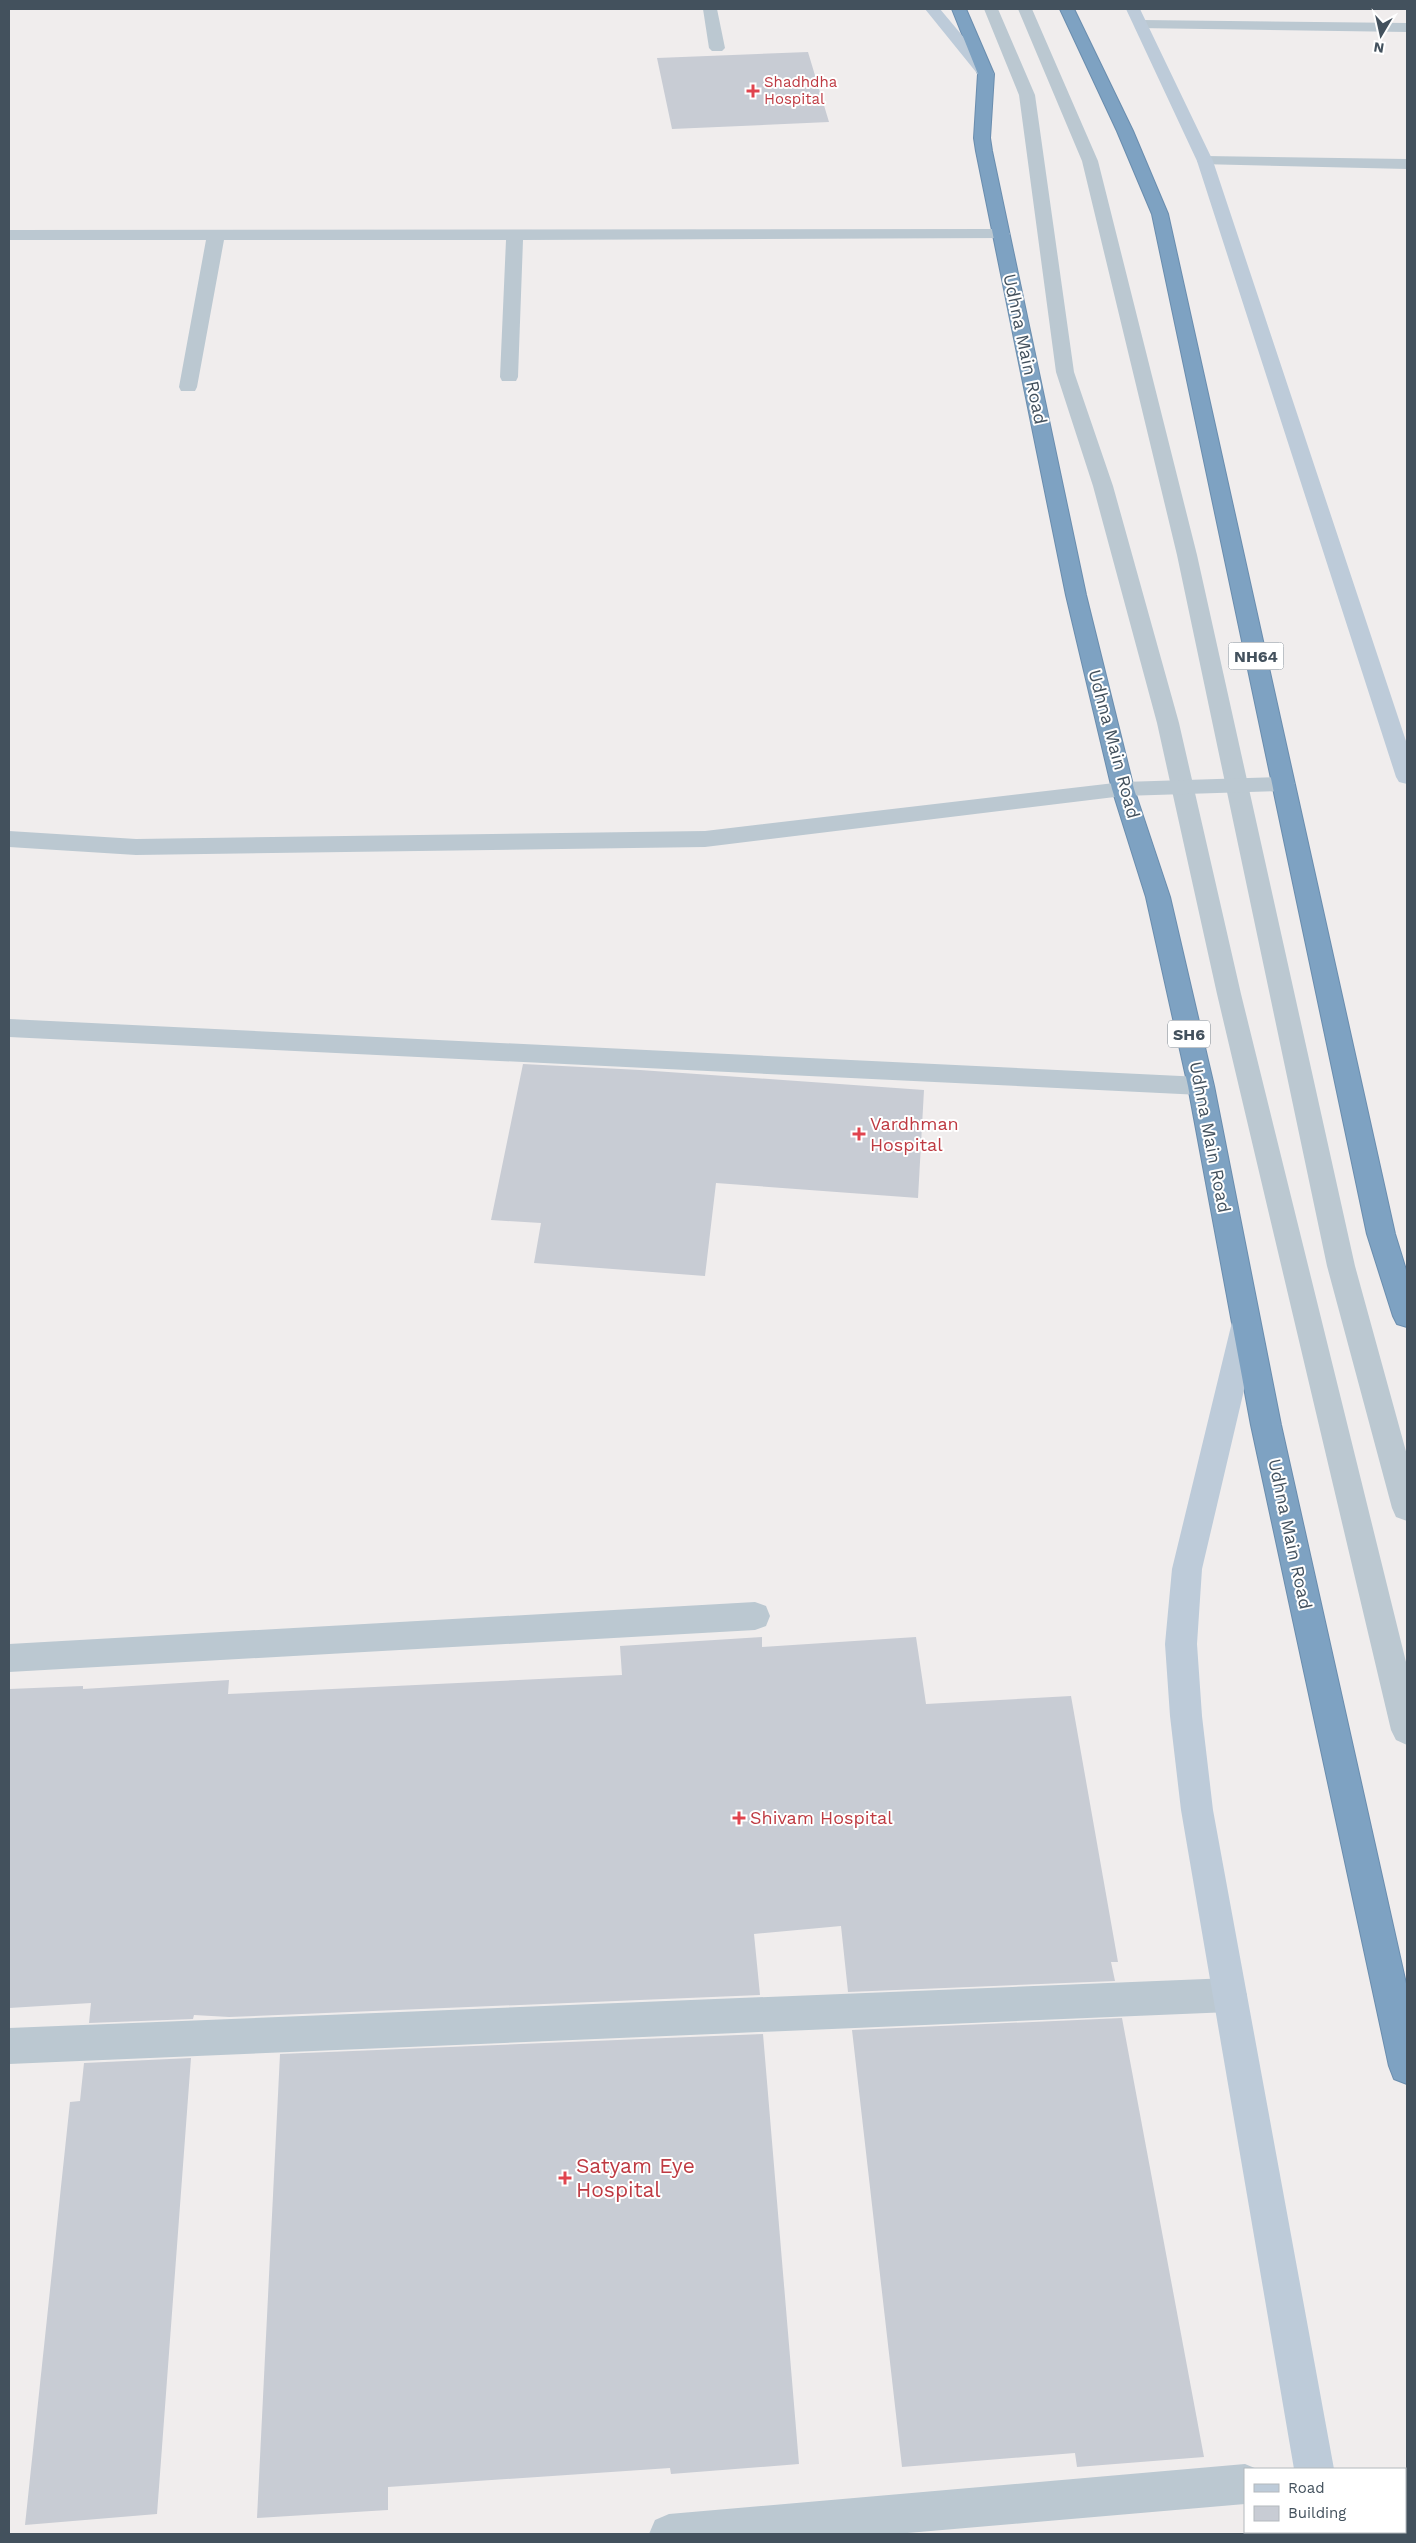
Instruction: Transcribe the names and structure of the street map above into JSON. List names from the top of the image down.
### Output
{
  "streets": {
    "highway": ["Udhna Main Road", "NH64", "SH6"]
  },
  "places": {
    "health": [
      "Shadhdha Hospital",
      "Vardhman Hospital",
      "Shivam Hospital",
      "Satyam Eye Hospital"
    ]
  },
  "legend": ["Road", "Building"],
  "north": "bottom"
}
